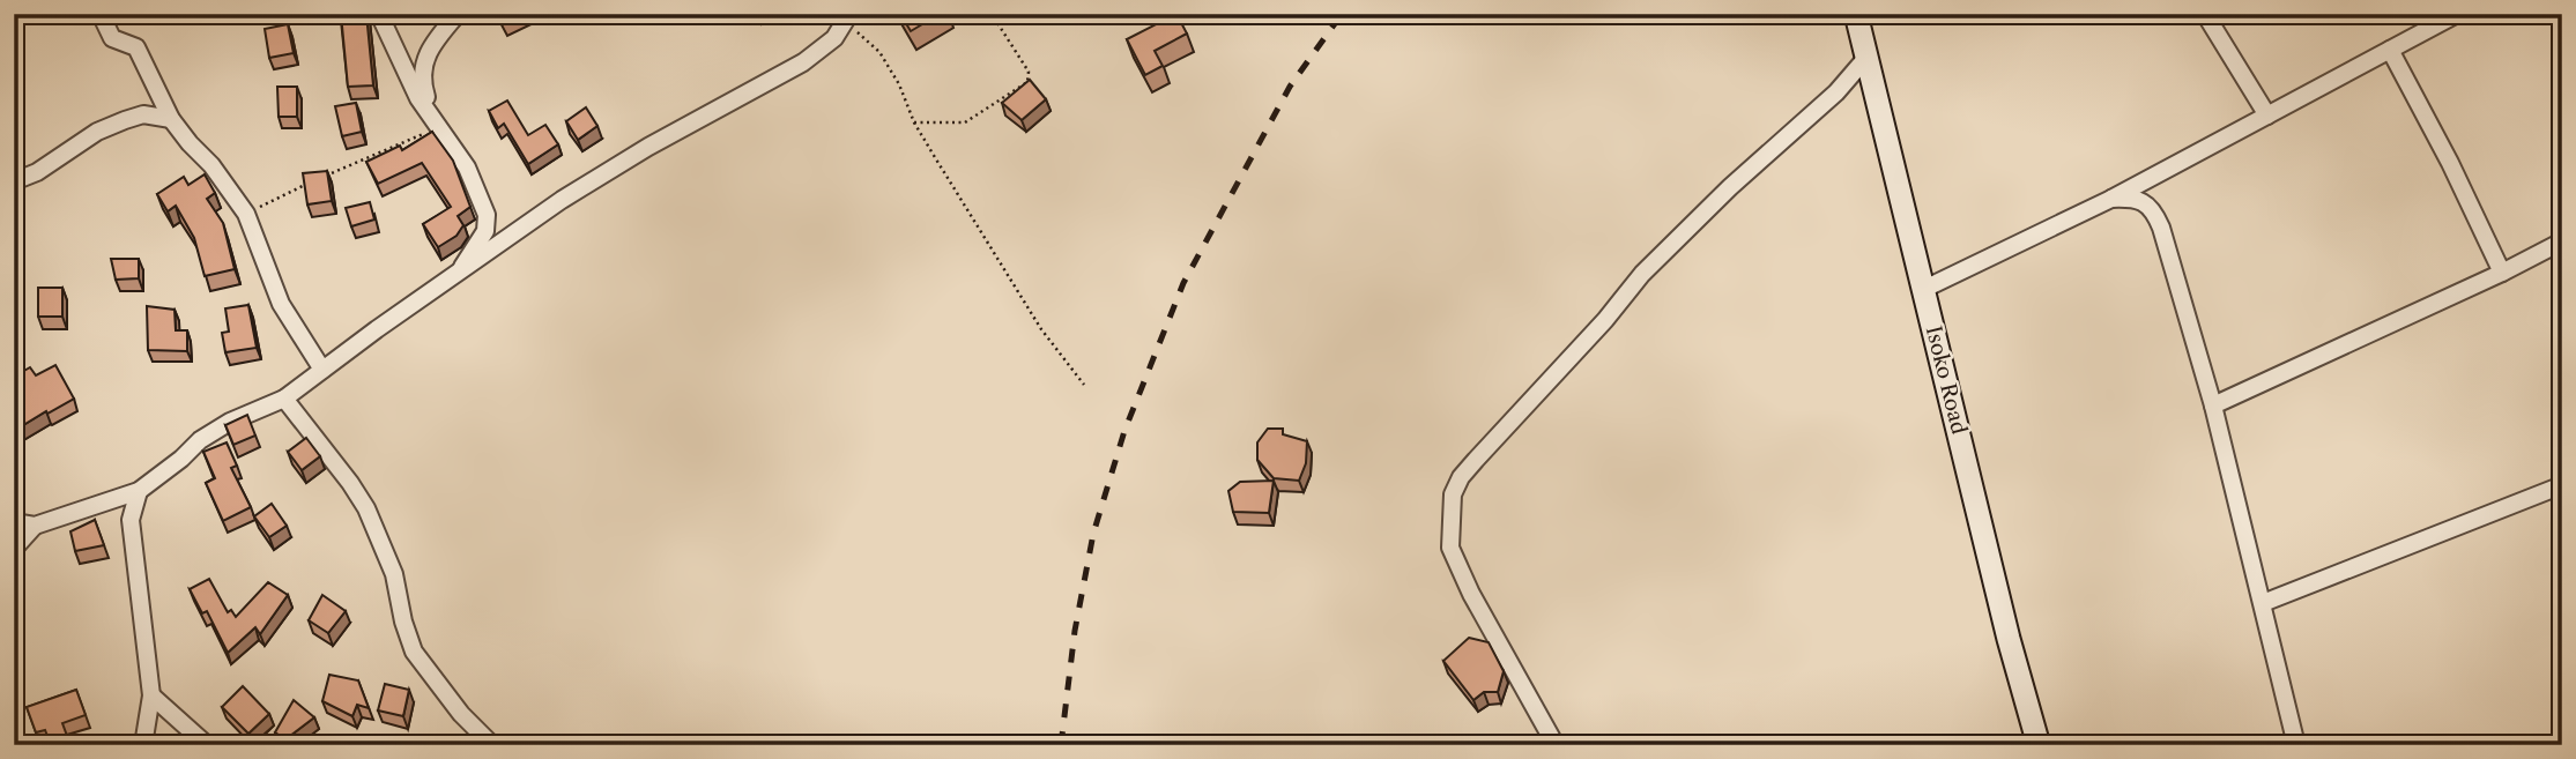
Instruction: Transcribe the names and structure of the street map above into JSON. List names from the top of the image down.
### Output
{
  "streets": {
    "street": ["Isoko Road"]
  }
}
